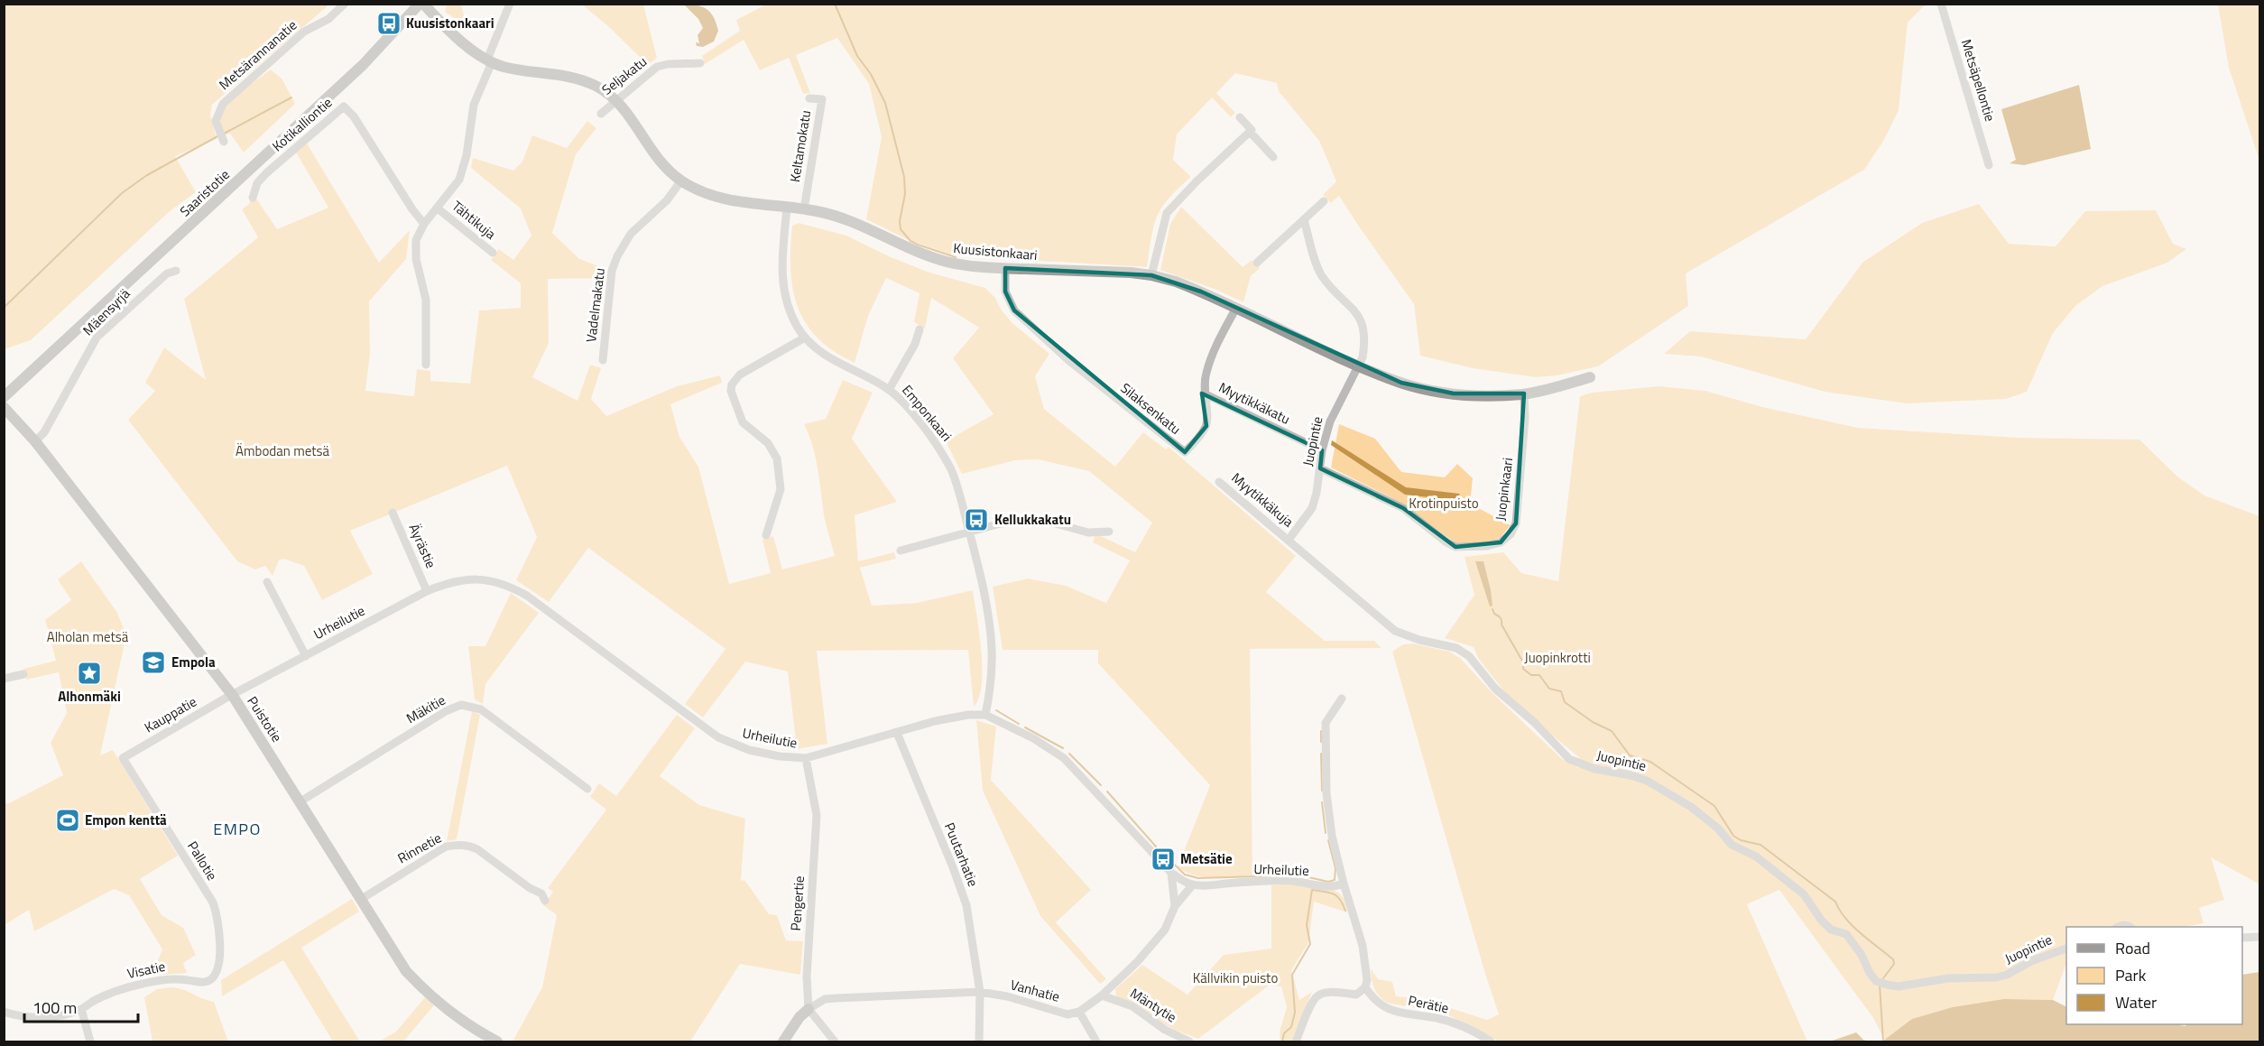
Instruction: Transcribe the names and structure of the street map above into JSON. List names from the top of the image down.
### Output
{
  "streets": {
    "street": [
      "Metsärannanatie",
      "Seljakatu",
      "Metsäpellontie",
      "Kotikalliontie",
      "Keltamokatu",
      "Saaristotie",
      "Tähtikuja",
      "Kuusistonkaari",
      "Vadelmakatu",
      "Mäensyrjä",
      "Myytikkäkatu",
      "Silaksenkatu",
      "Emponkaari",
      "Juopintie",
      "Juopinkaari",
      "Myytikkäkuja",
      "Äyrästie",
      "Urheilutie",
      "Mäkitie",
      "Kauppatie",
      "Puistotie",
      "Rinnetie",
      "Puutarhatie",
      "Pallotie",
      "Pengertie",
      "Visatie",
      "Vanhatie",
      "Perätie",
      "Mäntytie"
    ]
  },
  "crossings": [
    ["Seljakatu", "Kuusistonkaari"],
    ["Keltamokatu", "Kuusistonkaari"],
    ["Saaristotie", "Kuusistonkaari"],
    ["Kuusistonkaari", "Vadelmakatu"],
    ["Kuusistonkaari", "Silaksenkatu"],
    ["Kuusistonkaari", "Emponkaari"],
    ["Kuusistonkaari", "Juopintie"],
    ["Kuusistonkaari", "Juopinkaari"],
    ["Mäensyrjä", "Puistotie"],
    ["Myytikkäkatu", "Silaksenkatu"],
    ["Myytikkäkatu", "Juopintie"],
    ["Emponkaari", "Urheilutie"],
    ["Juopintie", "Juopinkaari"],
    ["Juopintie", "Myytikkäkuja"],
    ["Äyrästie", "Urheilutie"],
    ["Urheilutie", "Kauppatie"],
    ["Urheilutie", "Puistotie"],
    ["Urheilutie", "Puutarhatie"],
    ["Urheilutie", "Pengertie"],
    ["Mäkitie", "Puistotie"],
    ["Kauppatie", "Puistotie"],
    ["Kauppatie", "Pallotie"],
    ["Puistotie", "Rinnetie"],
    ["Puutarhatie", "Vanhatie"],
    ["Pallotie", "Visatie"],
    ["Pengertie", "Vanhatie"]
  ],
  "districts": ["EMPO"],
  "parks": [
    "Ämbodan metsä",
    "Krotinpuisto",
    "Alholan metsä",
    "Juopinkrotti",
    "Källvikin puisto"
  ],
  "places": {
    "bus stop": ["Kuusistonkaari", "Kellukkakatu", "Metsätie"],
    "school or university": ["Empola"],
    "place": ["Alhonmäki"],
    "sports": ["Empon kenttä"]
  },
  "legend": ["Road", "Park", "Water"],
  "scale_bar": "100 m"
}
